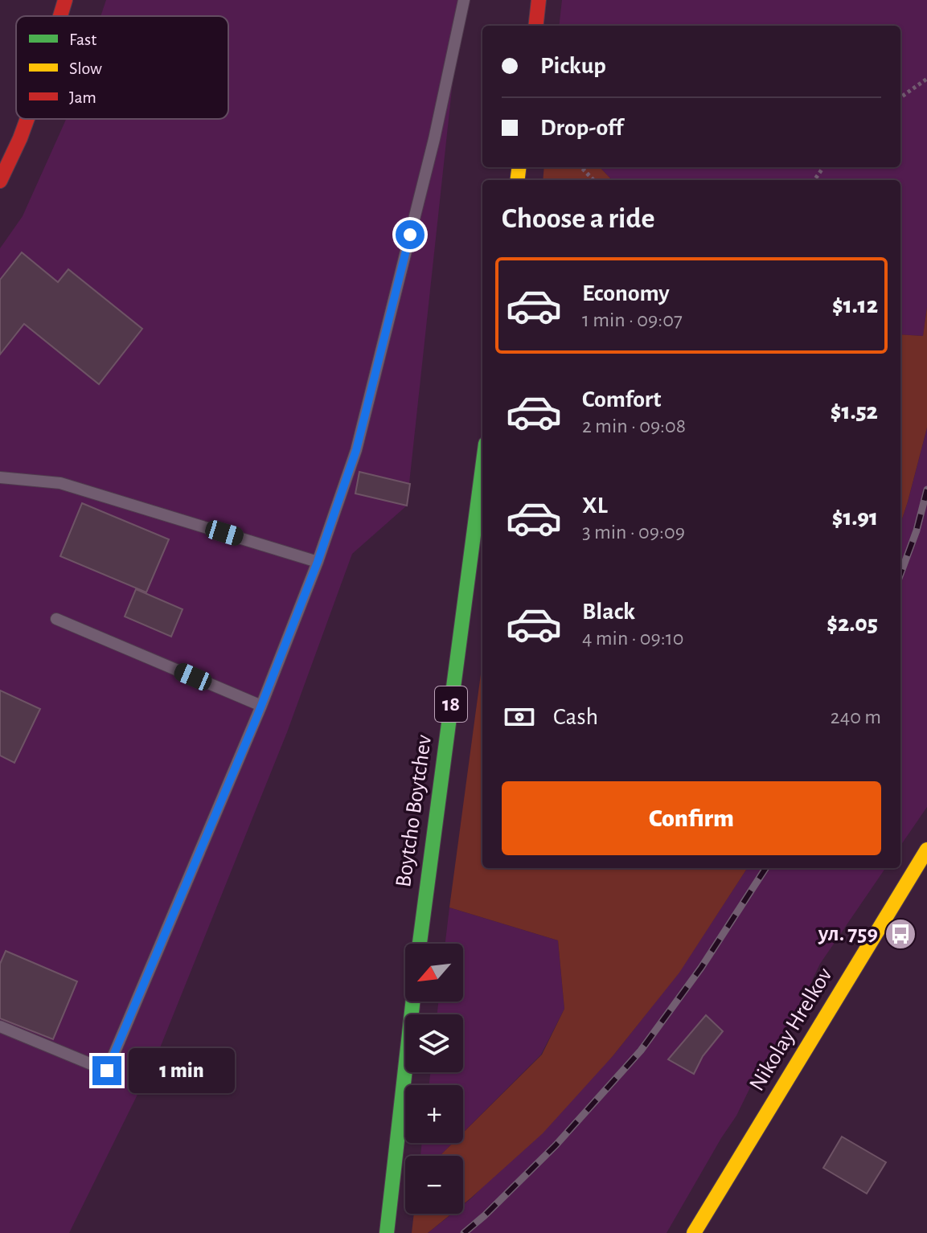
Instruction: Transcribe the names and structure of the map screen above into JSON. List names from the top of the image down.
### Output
{
  "streets": {
    "main road": ["18", "Boytcho Boytchev", "Nikolay Hrelkov"]
  },
  "places": {
    "bus stop": ["ул. 759"]
  },
  "legend": ["Fast", "Slow", "Jam"],
  "north": "bottom left",
  "page": {
    "banner": ["Pickup", "Drop-off"],
    "heading": "Choose a ride",
    "list": [
      {
        "name": "Economy",
        "note": "1 min · 09:07",
        "value": "$1.12"
      },
      {
        "name": "Comfort",
        "note": "2 min · 09:08",
        "value": "$1.52"
      },
      {
        "name": "XL",
        "note": "3 min · 09:09",
        "value": "$1.91"
      },
      {
        "name": "Black",
        "note": "4 min · 09:10",
        "value": "$2.05"
      }
    ],
    "pay": ["Cash", "240 m"],
    "buttons": "Confirm",
    "map_buttons": ["+", "−"],
    "bubble": "1 min"
  }
}
